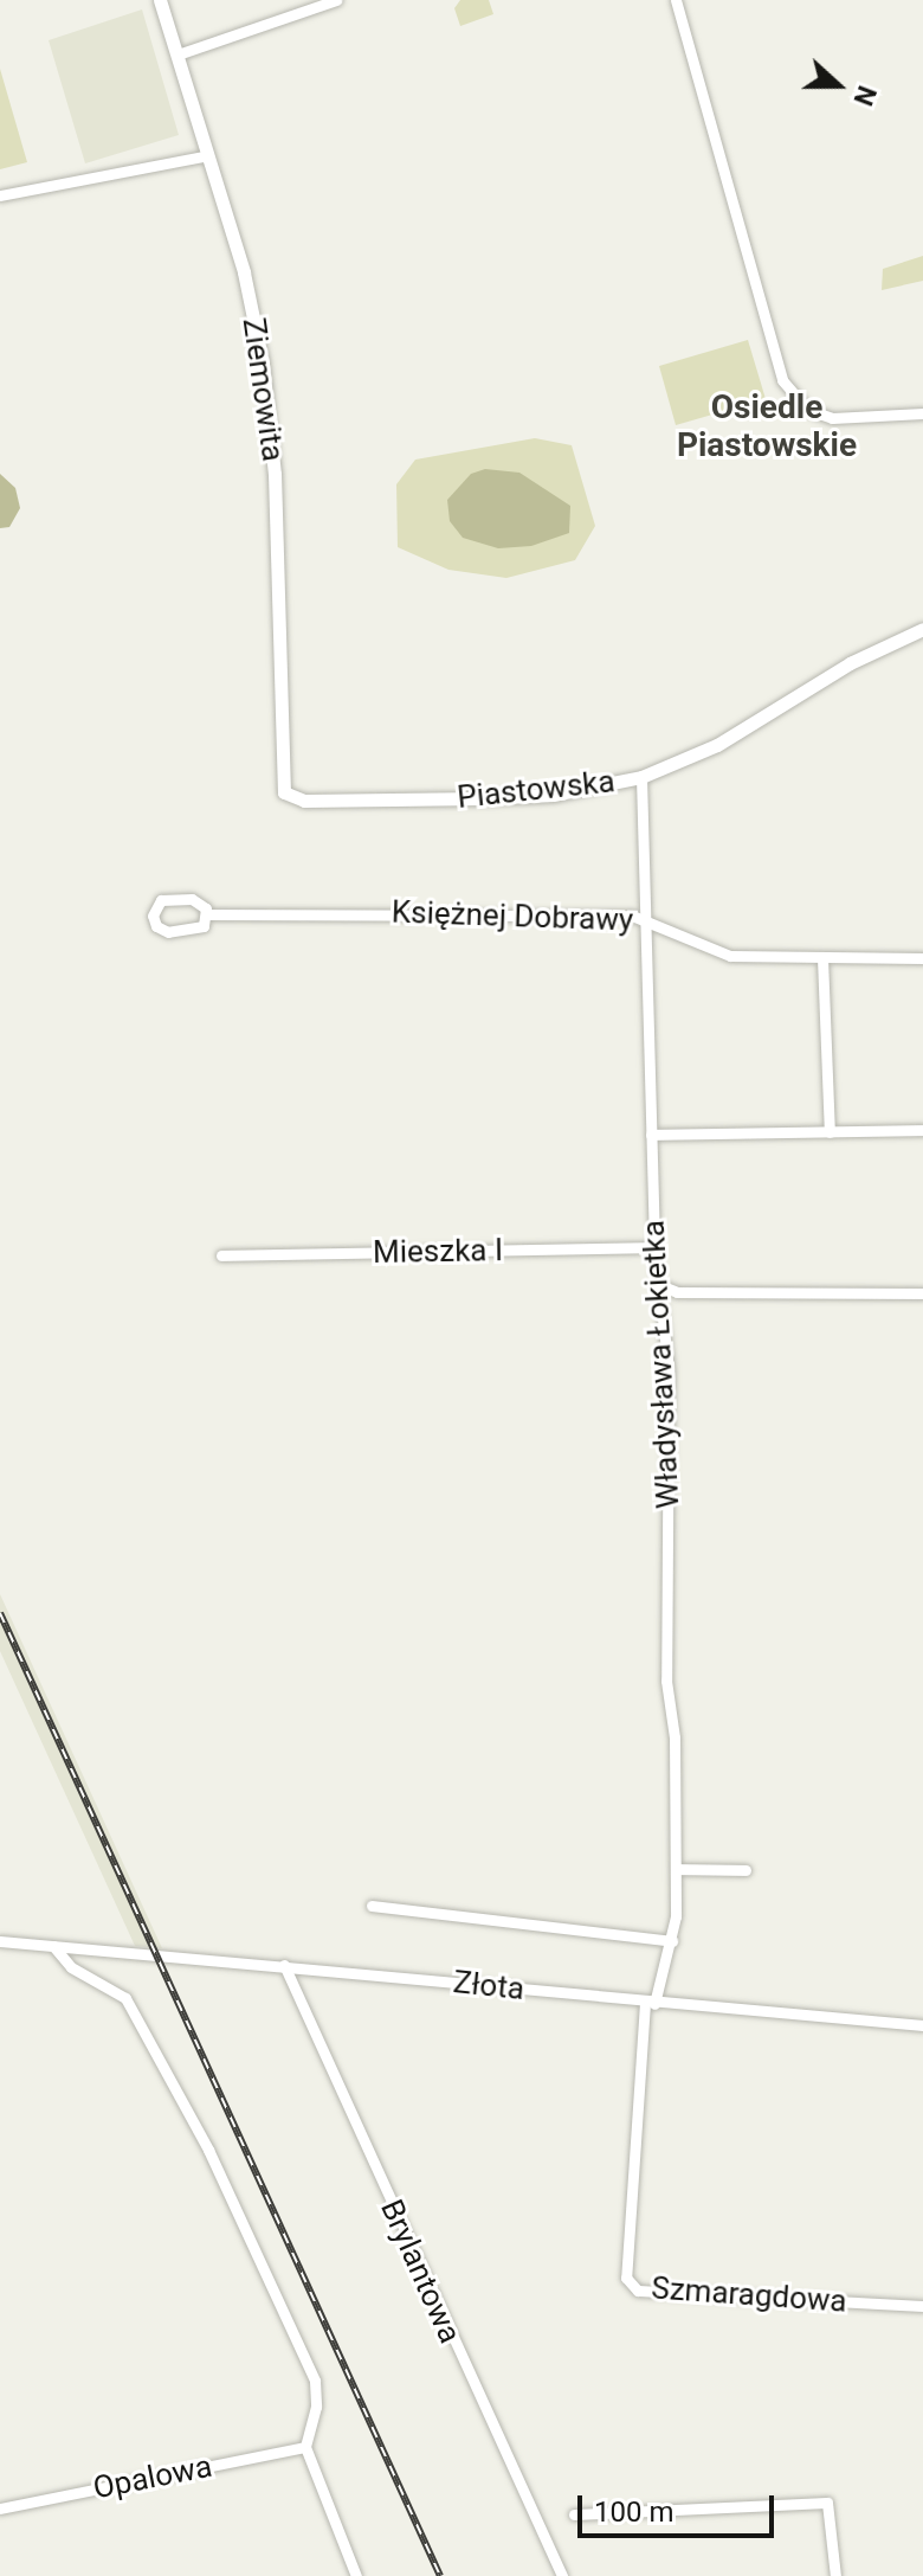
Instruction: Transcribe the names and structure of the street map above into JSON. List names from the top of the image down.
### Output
{
  "streets": {
    "street": [
      "Ziemowita",
      "Piastowska",
      "Księżnej Dobrawy",
      "Mieszka I",
      "Władysława Łokietka",
      "Złota",
      "Brylantowa",
      "Szmaragdowa",
      "Opalowa"
    ]
  },
  "crossings": [
    ["Ziemowita", "Piastowska"],
    ["Piastowska", "Władysława Łokietka"],
    ["Księżnej Dobrawy", "Władysława Łokietka"],
    ["Mieszka I", "Władysława Łokietka"],
    ["Władysława Łokietka", "Złota"],
    ["Władysława Łokietka", "Szmaragdowa"],
    ["Złota", "Brylantowa"],
    ["Złota", "Szmaragdowa"]
  ],
  "districts": ["Osiedle Piastowskie"],
  "scale_bar": "100 m",
  "north": "right"
}
